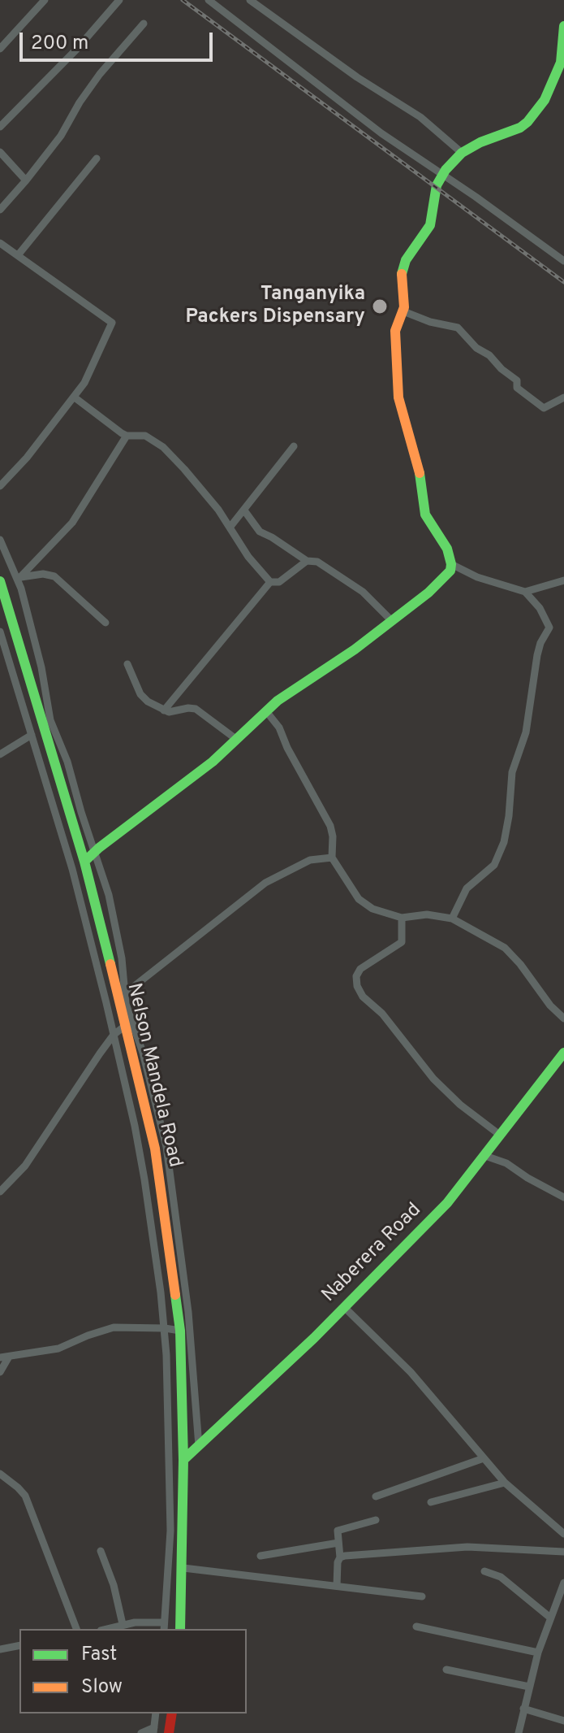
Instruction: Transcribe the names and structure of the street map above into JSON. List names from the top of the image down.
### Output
{
  "streets": {
    "street": ["Nelson Mandela Road", "Naberera Road"]
  },
  "crossings": [
    ["Nelson Mandela Road", "Naberera Road"]
  ],
  "places": ["Tanganyika Packers Dispensary"],
  "legend": ["Fast", "Slow"],
  "scale_bar": "200 m"
}
